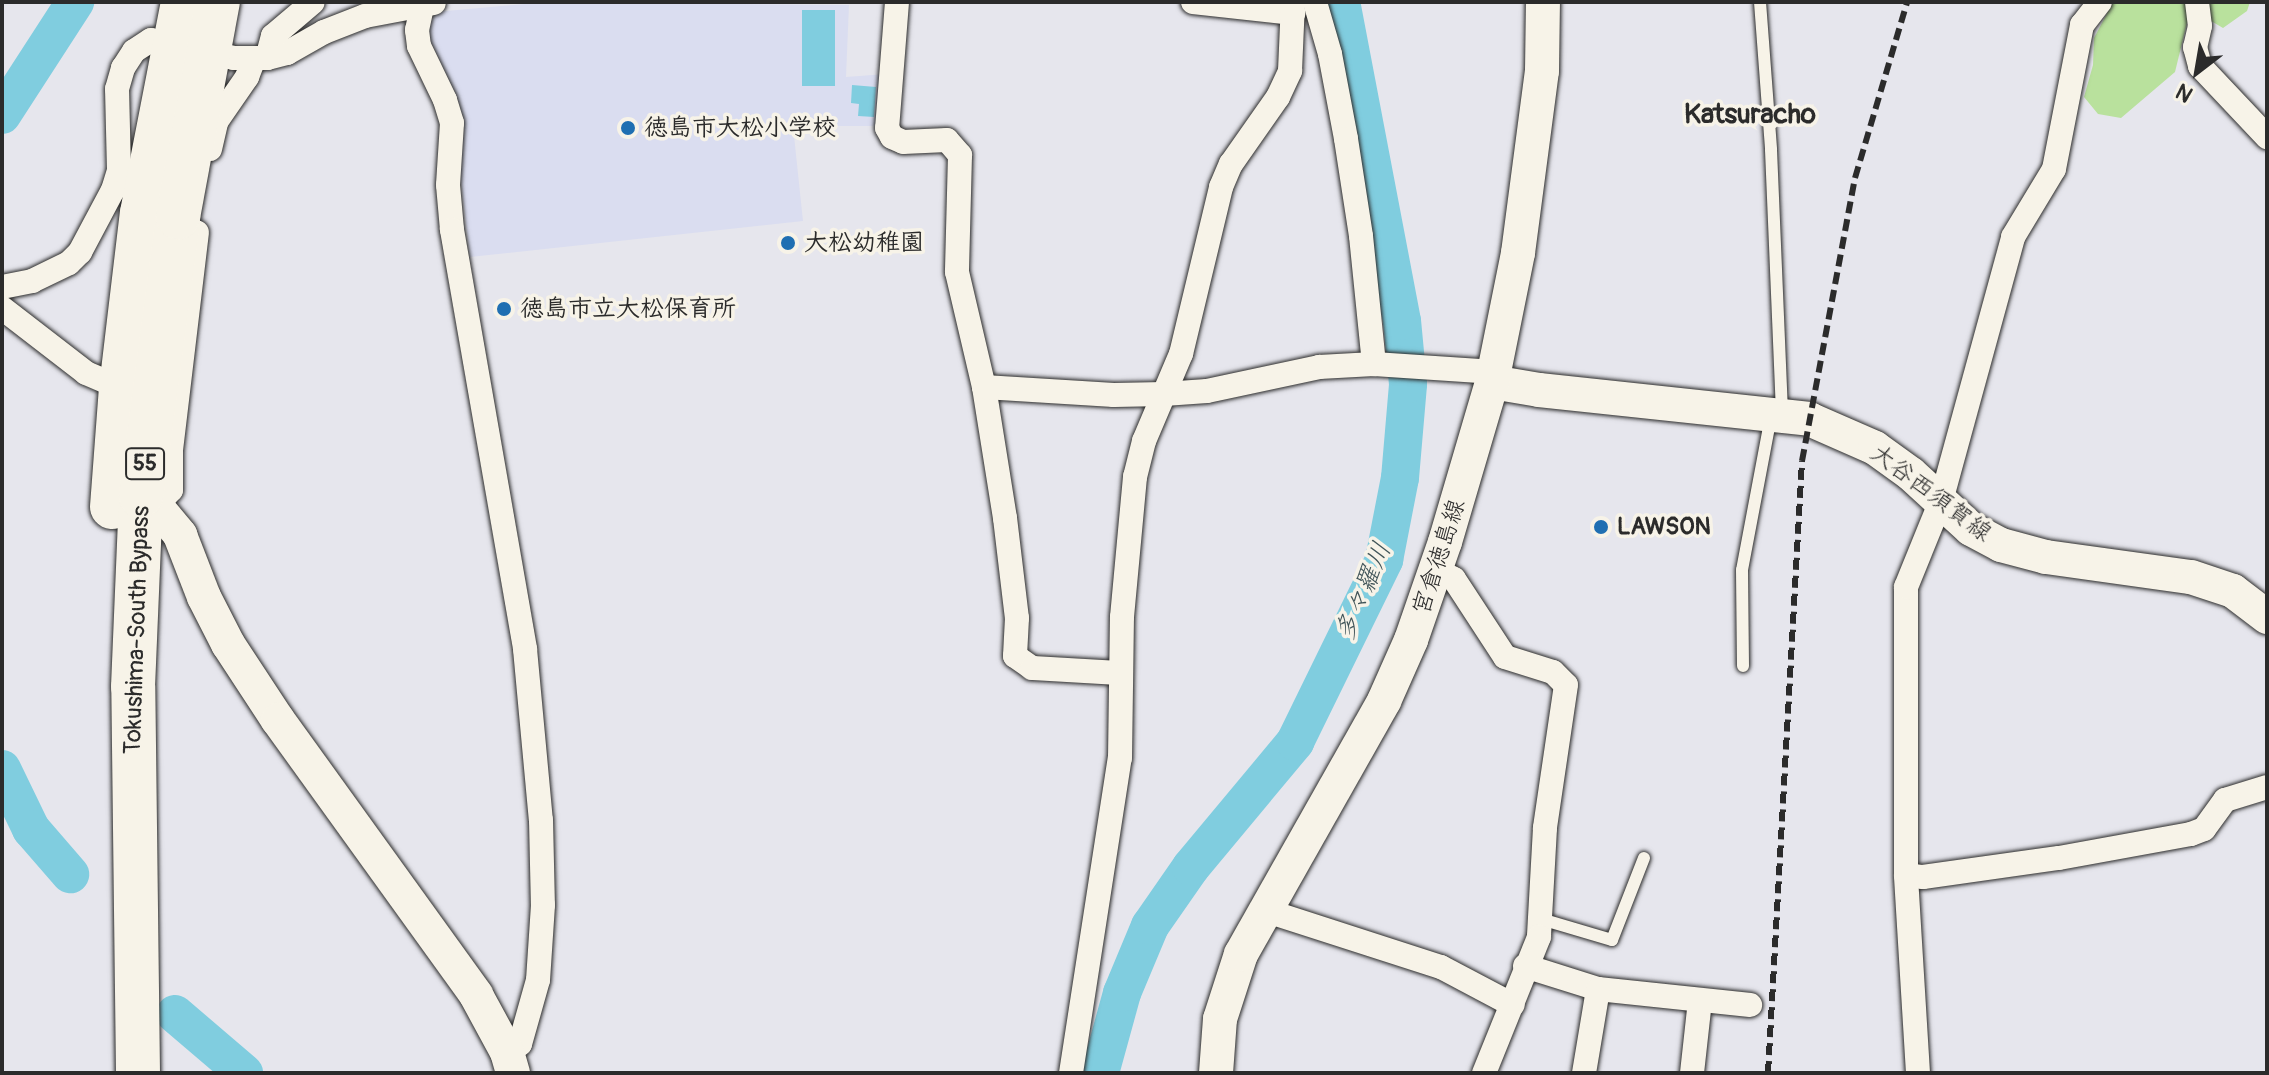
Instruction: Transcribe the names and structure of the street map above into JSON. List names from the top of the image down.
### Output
{
  "streets": {
    "highway": ["55", "Tokushima-South Bypass"],
    "main road": ["大谷西須賀線", "宮倉徳島線"]
  },
  "crossings": [
    ["大谷西須賀線", "宮倉徳島線"]
  ],
  "districts": ["Katsuracho"],
  "water": ["多々羅川"],
  "places": [
    "徳島市大松小学校",
    "大松幼稚園",
    "徳島市立大松保育所",
    "LAWSON"
  ],
  "north": "bottom left"
}
